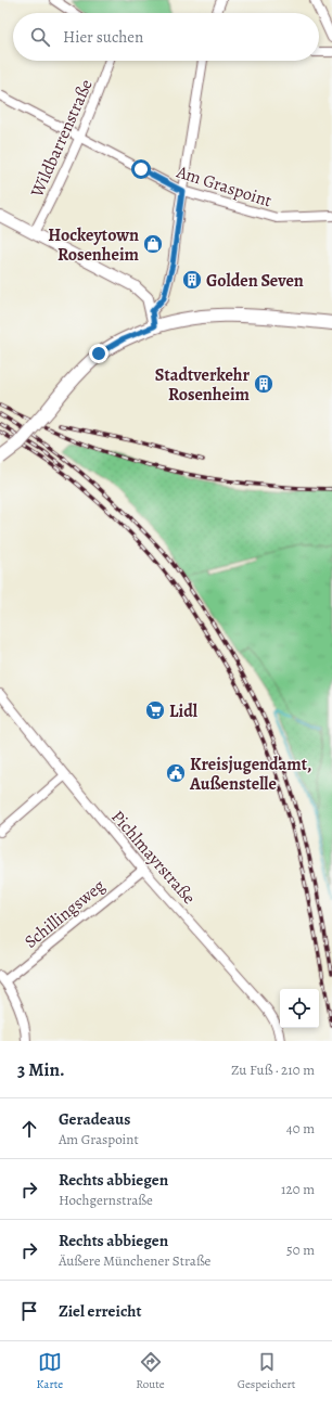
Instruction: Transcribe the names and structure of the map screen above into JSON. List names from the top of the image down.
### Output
{
  "streets": {
    "street": [
      "Wildbarrenstraße",
      "Am Graspoint",
      "Pichlmayrstraße",
      "Schillingsweg"
    ]
  },
  "crossings": [
    ["Wildbarrenstraße", "Am Graspoint"],
    ["Pichlmayrstraße", "Schillingsweg"]
  ],
  "places": {
    "shop": ["Hockeytown Rosenheim"],
    "building": ["Golden Seven", "Stadtverkehr Rosenheim"],
    "supermarket": ["Lidl"],
    "public building": ["Kreisjugendamt, Außenstelle"]
  },
  "page": {
    "search": "Hier suchen",
    "heading": ["3 Min.", "Zu Fuß · 210 m"],
    "list": [
      ["Geradeaus", "Am Graspoint", "40 m"],
      ["Rechts abbiegen", "Hochgernstraße", "120 m"],
      ["Rechts abbiegen", "Äußere Münchener Straße", "50 m"],
      "Ziel erreicht"
    ],
    "nav": ["Karte", "Route", "Gespeichert"]
  }
}
